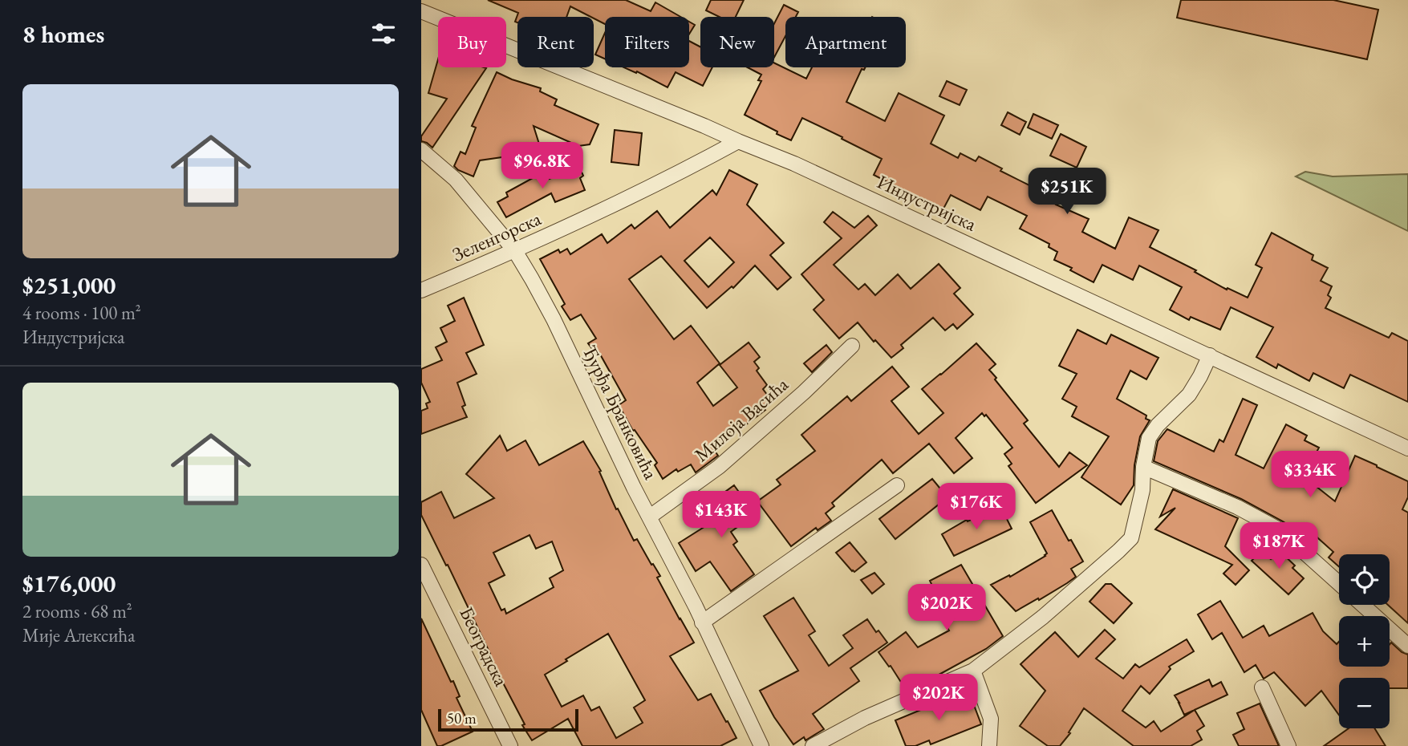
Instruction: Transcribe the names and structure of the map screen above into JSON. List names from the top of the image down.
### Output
{
  "streets": {
    "street": [
      "Индустријска",
      "Зеленгорска",
      "Ђурђа Бранковића",
      "Милоја Васића",
      "Београдска"
    ]
  },
  "crossings": [
    ["Индустријска", "Зеленгорска"],
    ["Зеленгорска", "Ђурђа Бранковића"],
    ["Ђурђа Бранковића", "Милоја Васића"]
  ],
  "scale_bar": "50 m",
  "page": {
    "heading": "8 homes",
    "chip": [
      "Buy",
      "Rent",
      "Filters",
      "New",
      "Apartment"
    ],
    "list": [
      {
        "name": "$251,000",
        "note": "4 rooms · 100 m² · Индустријска"
      },
      {
        "name": "$176,000",
        "note": "2 rooms · 68 m² · Мије Алексића"
      }
    ],
    "price": [
      "$96.8K",
      "$251K",
      "$334K",
      "$176K",
      "$143K",
      "$187K",
      "$202K",
      "$202K"
    ],
    "map_buttons": ["+", "−"],
    "scale": "50 m"
  }
}
